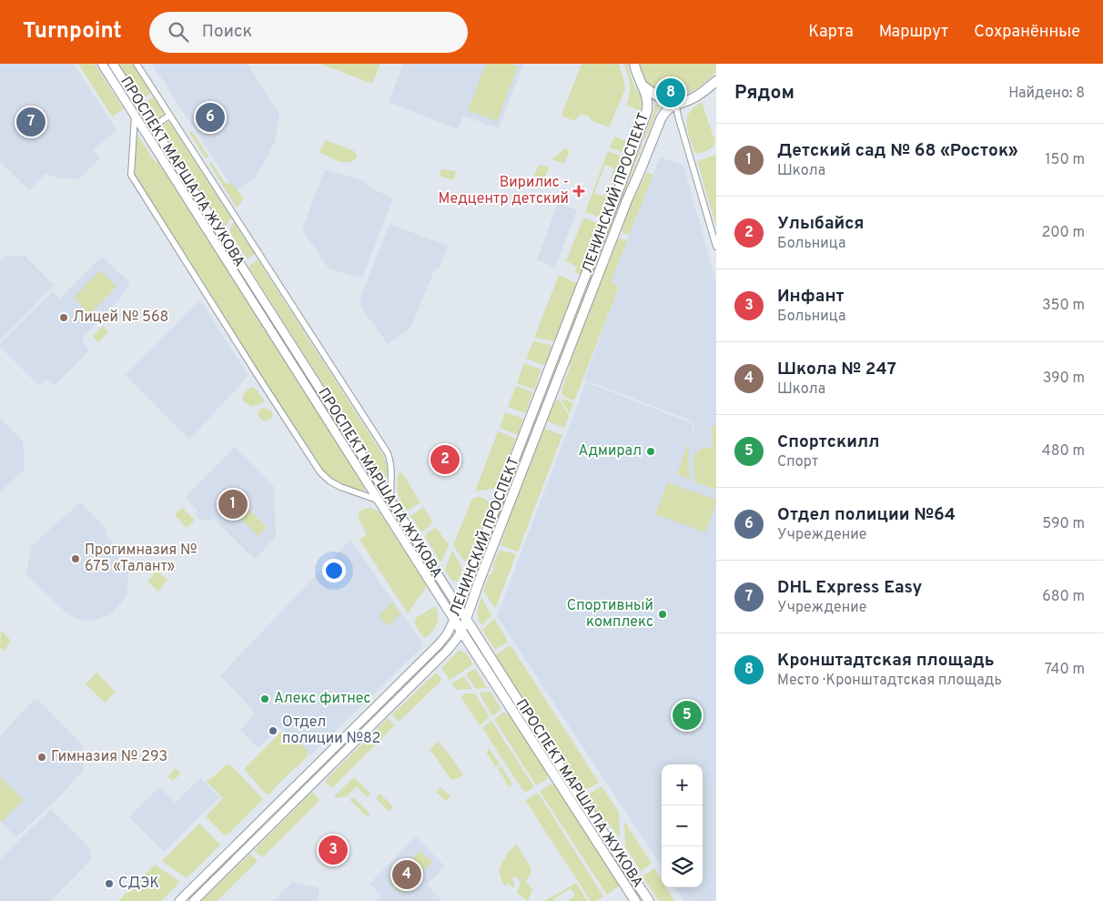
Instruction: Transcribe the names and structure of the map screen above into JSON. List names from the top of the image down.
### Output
{
  "streets": {
    "main road": ["ПРОСПЕКТ МАРШАЛА ЖУКОВА", "ЛЕНИНСКИЙ ПРОСПЕКТ"]
  },
  "crossings": [
    ["ПРОСПЕКТ МАРШАЛА ЖУКОВА", "ЛЕНИНСКИЙ ПРОСПЕКТ"]
  ],
  "places": {
    "health": ["Вирилис - Медцентр детский"],
    "other": [
      "Лицей № 568",
      "Адмирал",
      "Прогимназия № 675 «Талант»",
      "Спортивный комплекс",
      "Алекс фитнес",
      "Отдел полиции №82",
      "Гимназия № 293",
      "СДЭК"
    ]
  },
  "page": {
    "header": "Turnpoint",
    "search": "Поиск",
    "nav": ["Карта", "Маршрут", "Сохранённые"],
    "heading": ["Рядом", "Найдено: 8"],
    "pins": [
      "8",
      "6",
      "7",
      "2",
      "1",
      "5",
      "3",
      "4"
    ],
    "list": [
      {
        "mark": "1",
        "name": "Детский сад № 68 «Росток»",
        "note": "Школа",
        "value": "150 m"
      },
      {
        "mark": "2",
        "name": "Улыбайся",
        "note": "Больница",
        "value": "200 m"
      },
      {
        "mark": "3",
        "name": "Инфант",
        "note": "Больница",
        "value": "350 m"
      },
      {
        "mark": "4",
        "name": "Школа № 247",
        "note": "Школа",
        "value": "390 m"
      },
      {
        "mark": "5",
        "name": "Спортскилл",
        "note": "Спорт",
        "value": "480 m"
      },
      {
        "mark": "6",
        "name": "Отдел полиции №64",
        "note": "Учреждение",
        "value": "590 m"
      },
      {
        "mark": "7",
        "name": "DHL Express Easy",
        "note": "Учреждение",
        "value": "680 m"
      },
      {
        "mark": "8",
        "name": "Кронштадтская площадь",
        "note": "Место · Кронштадтская площадь",
        "value": "740 m"
      }
    ],
    "map_buttons": ["+", "−"]
  }
}
